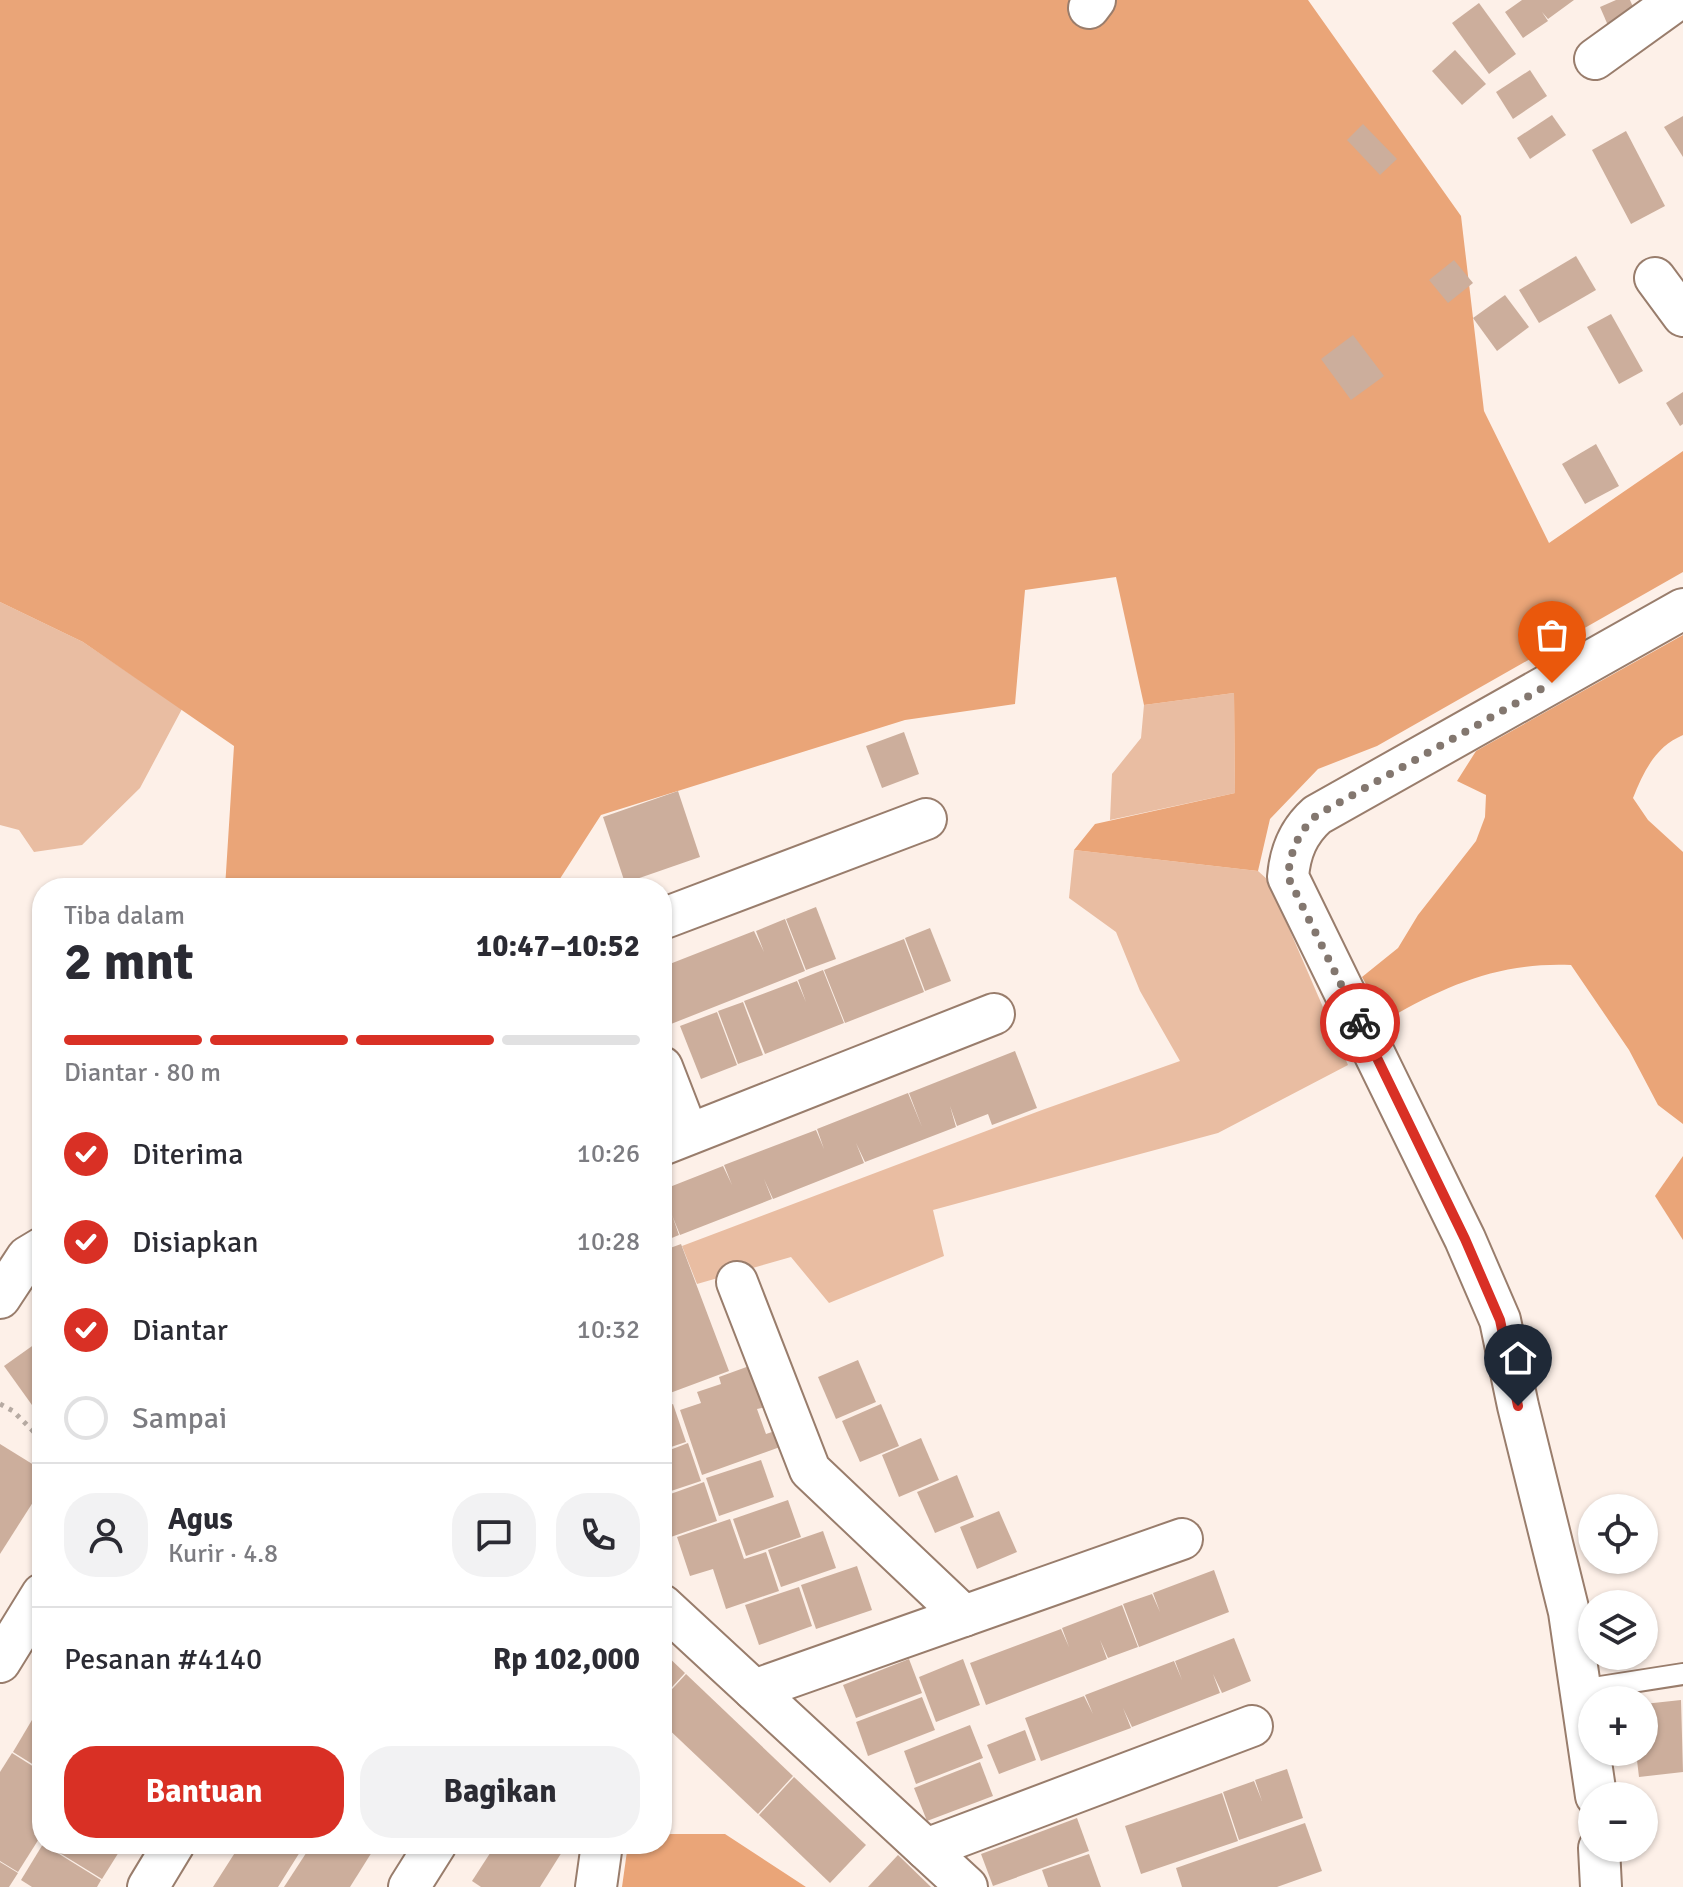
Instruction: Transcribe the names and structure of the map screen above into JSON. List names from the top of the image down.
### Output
{
  "page": {
    "heading": ["2 mnt", "Tiba dalam", "10:47–10:52"],
    "panel": [
      "Agus",
      "Kurir · 4.8",
      "Pesanan #4140",
      "Rp 102,000"
    ],
    "bar": "Diantar · 80 m",
    "list": [
      ["Diterima", "10:26"],
      ["Disiapkan", "10:28"],
      ["Diantar", "10:32"],
      "Sampai"
    ],
    "map_buttons": ["+", "−"],
    "buttons": ["Bantuan", "Bagikan"]
  }
}
